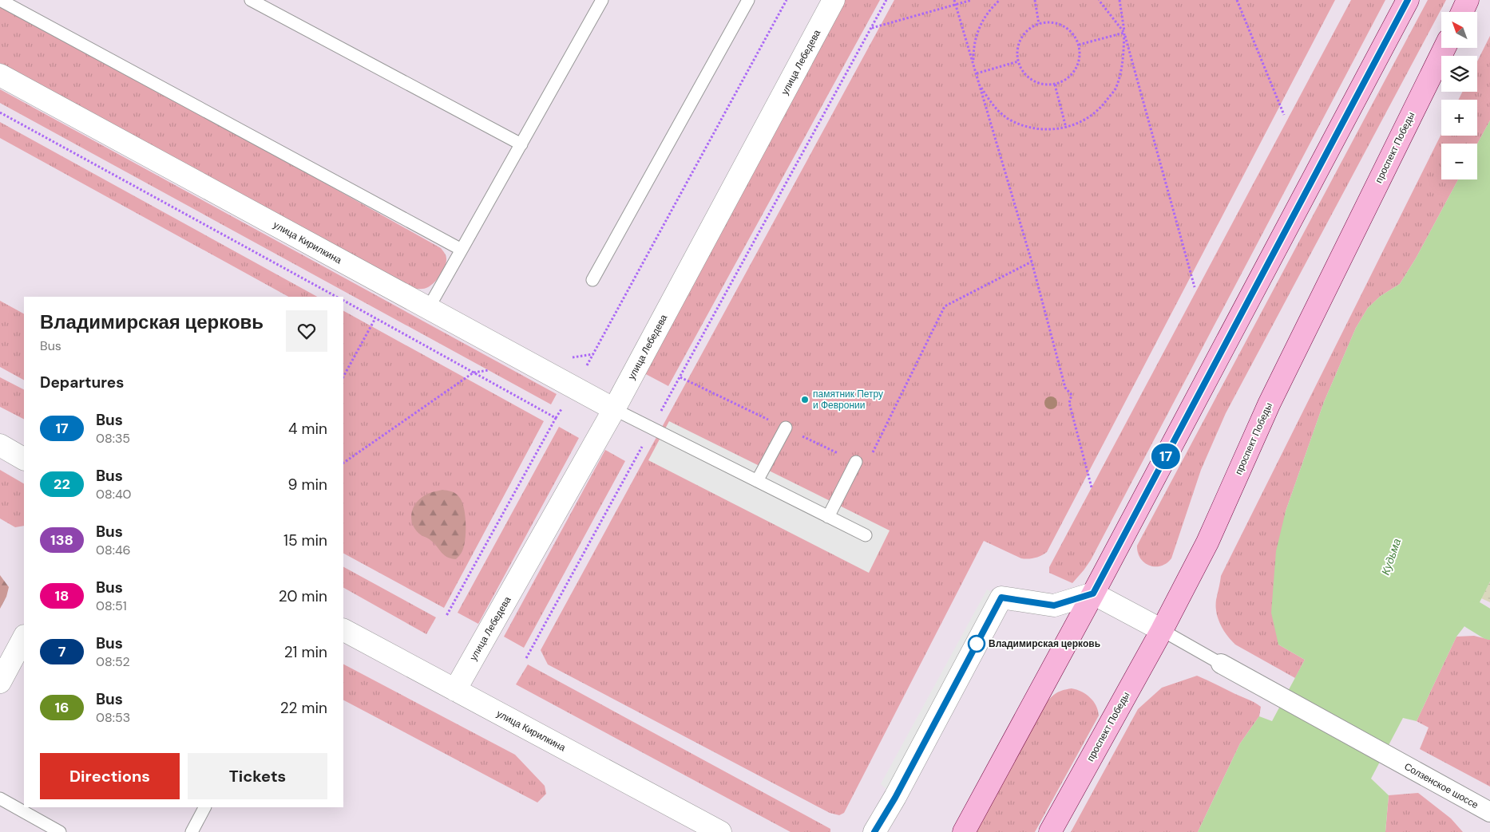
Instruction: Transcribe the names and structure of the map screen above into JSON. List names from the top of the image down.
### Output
{
  "streets": {
    "main road": ["проспект Победы"],
    "street": ["улица Лебедева", "улица Кирилкина", "Солзенское шоссе"]
  },
  "crossings": [
    ["улица Лебедева", "улица Кирилкина"]
  ],
  "water": ["Кудьма"],
  "places": ["памятник Петру и Февронии", "Владимирская церковь"],
  "lines": ["bus line 17"],
  "north": "top left",
  "page": {
    "on_map": "17",
    "map_buttons": ["+", "−"],
    "heading": [
      ["Владимирская церковь", "Bus"],
      "Departures"
    ],
    "list": [
      {
        "mark": "17",
        "name": "Bus",
        "note": "08:35",
        "value": "4 min"
      },
      {
        "mark": "22",
        "name": "Bus",
        "note": "08:40",
        "value": "9 min"
      },
      {
        "mark": "138",
        "name": "Bus",
        "note": "08:46",
        "value": "15 min"
      },
      {
        "mark": "18",
        "name": "Bus",
        "note": "08:51",
        "value": "20 min"
      },
      {
        "mark": "7",
        "name": "Bus",
        "note": "08:52",
        "value": "21 min"
      },
      {
        "mark": "16",
        "name": "Bus",
        "note": "08:53",
        "value": "22 min"
      }
    ],
    "buttons": ["Directions", "Tickets"]
  }
}
